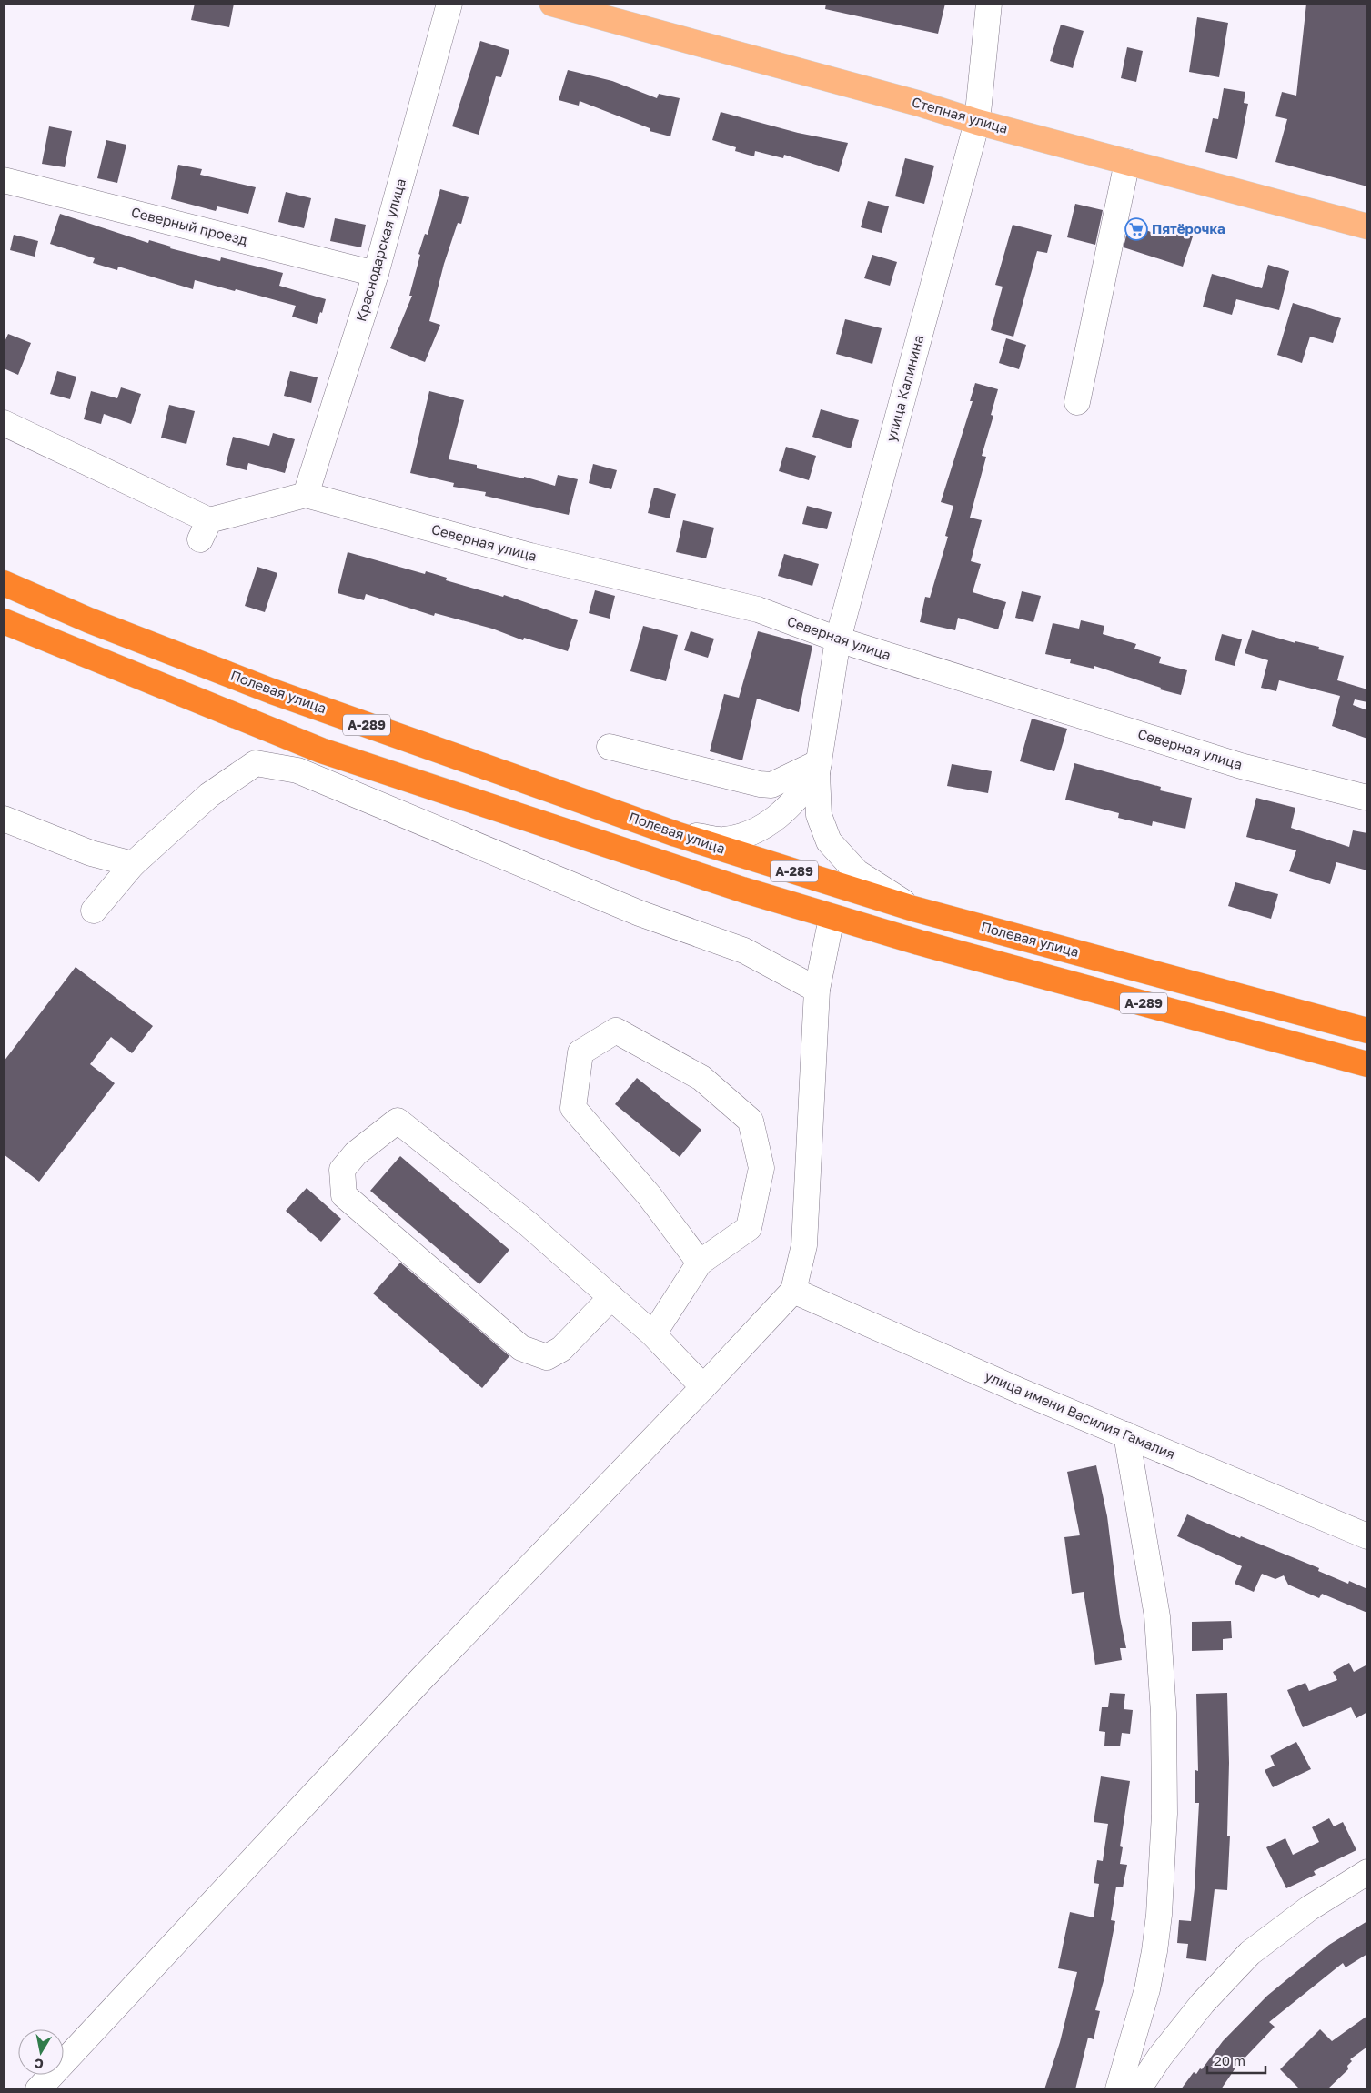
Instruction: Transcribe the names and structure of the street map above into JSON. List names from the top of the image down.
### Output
{
  "streets": {
    "highway": ["Полевая улица", "А-289"],
    "main road": ["Степная улица"],
    "street": [
      "Северный проезд",
      "Краснодарская улица",
      "улица Калинина",
      "Северная улица",
      "улица имени Василия Гамалия"
    ]
  },
  "crossings": [
    ["Степная улица", "улица Калинина"],
    ["Северный проезд", "Краснодарская улица"],
    ["Краснодарская улица", "Северная улица"],
    ["улица Калинина", "Северная улица"],
    ["улица Калинина", "А-289"],
    ["Полевая улица", "А-289"]
  ],
  "places": {
    "supermarket": ["Пятёрочка"]
  },
  "scale_bar": "20 m",
  "north": "bottom"
}
